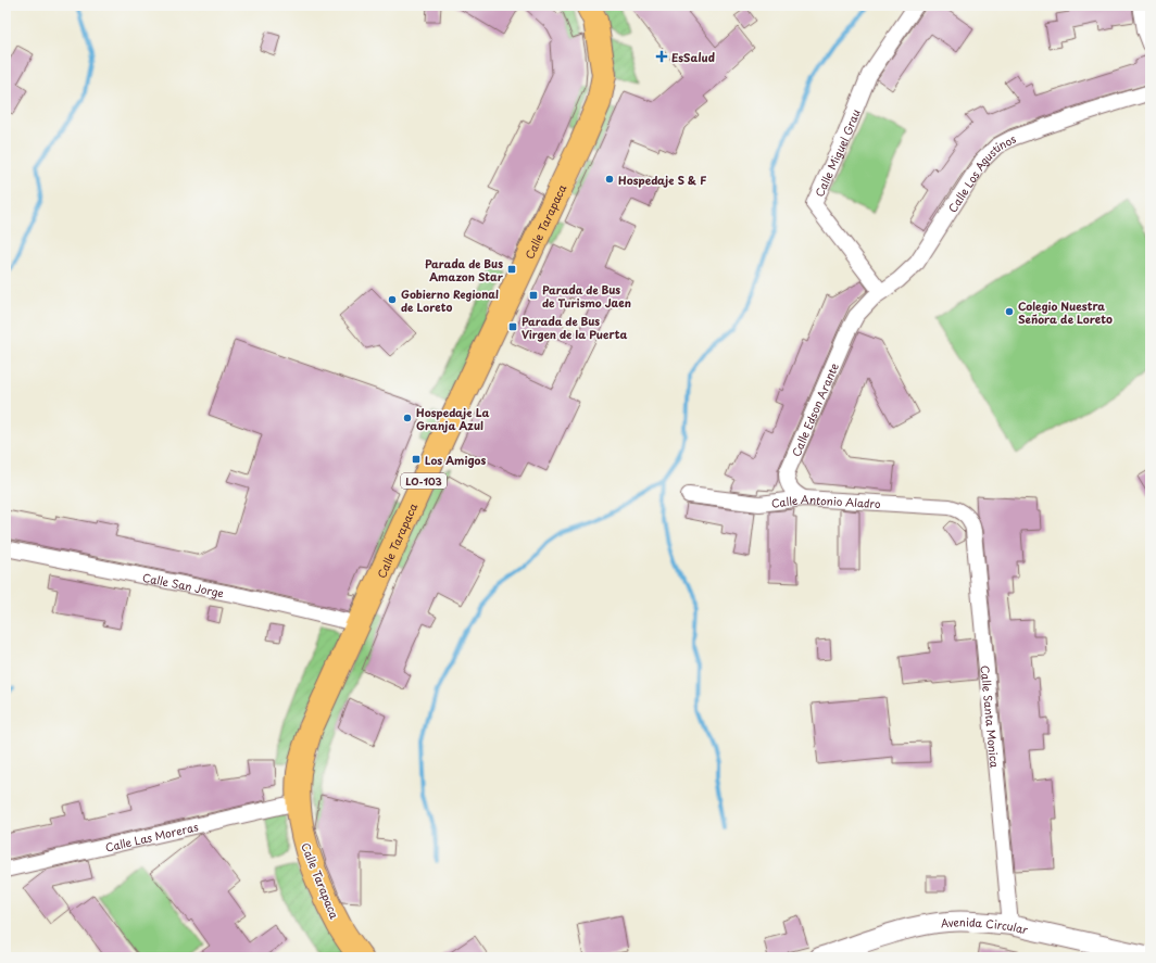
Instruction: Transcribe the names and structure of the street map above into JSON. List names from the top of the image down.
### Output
{
  "streets": {
    "main road": ["Calle Tarapaca", "LO-103"],
    "street": [
      "Calle Miguel Grau",
      "Calle Los Agustinos",
      "Calle Edson Arante",
      "Calle Antonio Aladro",
      "Calle San Jorge",
      "Calle Santa Monica",
      "Calle Las Moreras",
      "Avenida Circular"
    ]
  },
  "crossings": [
    ["Calle Miguel Grau", "Calle Los Agustinos"],
    ["Calle Los Agustinos", "Calle Edson Arante"],
    ["Calle Tarapaca", "Calle San Jorge"],
    ["Calle Tarapaca", "Calle Las Moreras"],
    ["Calle Edson Arante", "Calle Antonio Aladro"],
    ["Calle Antonio Aladro", "Calle Santa Monica"],
    ["Calle Santa Monica", "Avenida Circular"]
  ],
  "places": {
    "health": ["EsSalud"],
    "other": [
      "Hospedaje S & F",
      "Gobierno Regional de Loreto",
      "Colegio Nuestra Señora de Loreto",
      "Hospedaje La Granja Azul"
    ],
    "transit": [
      "Parada de Bus Amazon Star",
      "Parada de Bus de Turismo Jaen",
      "Parada de Bus Virgen de la Puerta",
      "Los Amigos"
    ]
  }
}
